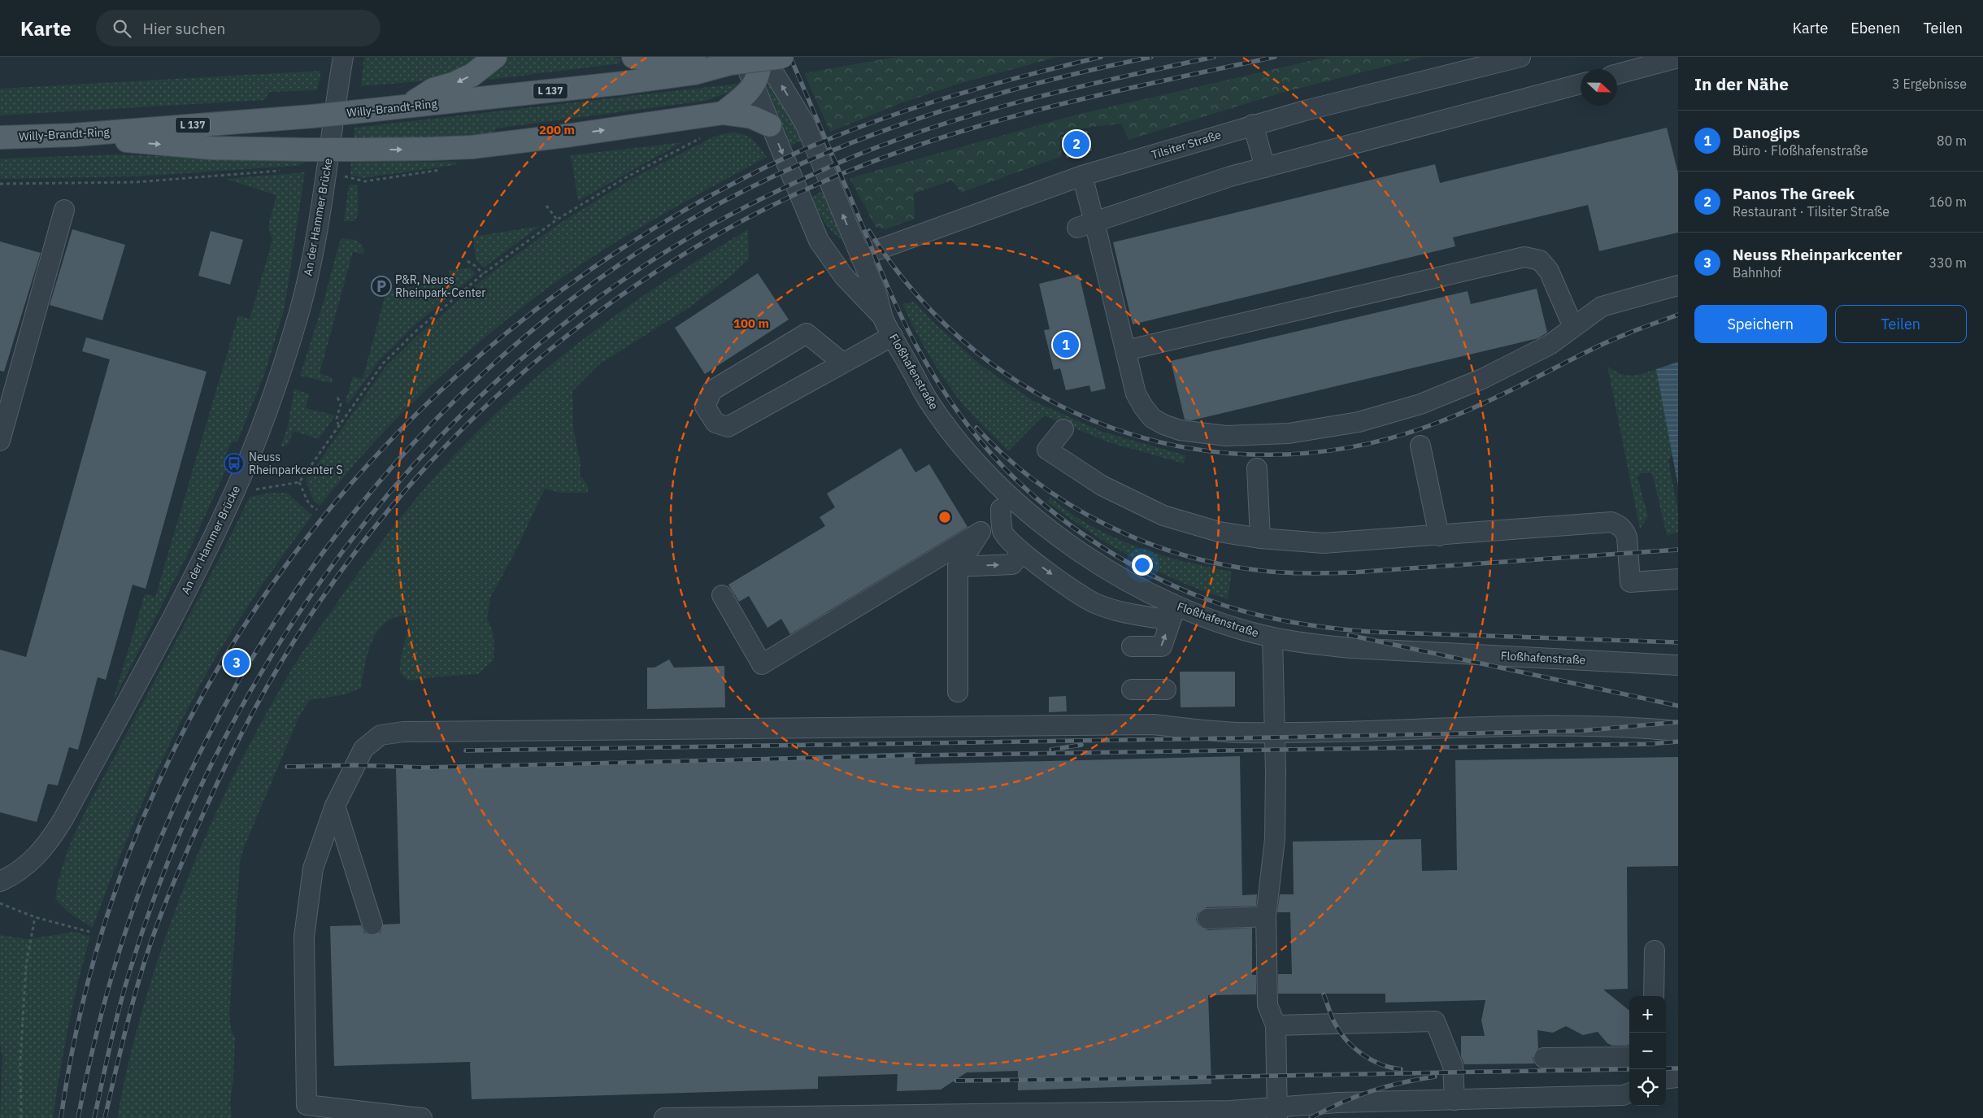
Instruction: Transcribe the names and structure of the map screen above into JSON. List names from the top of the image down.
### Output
{
  "streets": {
    "main road": ["L 137", "Willy-Brandt-Ring"],
    "street": ["Tilsiter Straße", "An der Hammer Brücke", "Floßhafenstraße"]
  },
  "crossings": [
    ["Willy-Brandt-Ring", "Floßhafenstraße"],
    ["Tilsiter Straße", "Floßhafenstraße"]
  ],
  "places": {
    "parking": ["P&R, Neuss Rheinpark-Center"],
    "bus stop": ["Neuss Rheinparkcenter S"]
  },
  "north": "right",
  "page": {
    "header": "Karte",
    "search": "Hier suchen",
    "nav": ["Karte", "Ebenen", "Teilen"],
    "heading": ["In der Nähe", "3 Ergebnisse"],
    "list": [
      {
        "mark": "1",
        "name": "Danogips",
        "note": "Büro · Floßhafenstraße",
        "value": "80 m"
      },
      {
        "mark": "2",
        "name": "Panos The Greek",
        "note": "Restaurant · Tilsiter Straße",
        "value": "160 m"
      },
      {
        "mark": "3",
        "name": "Neuss Rheinparkcenter",
        "note": "Bahnhof",
        "value": "330 m"
      }
    ],
    "pins": ["2", "1", "3"],
    "buttons": ["Speichern", "Teilen"],
    "map_buttons": ["+", "−"]
  },
  "rings": ["200 m", "100 m"]
}
